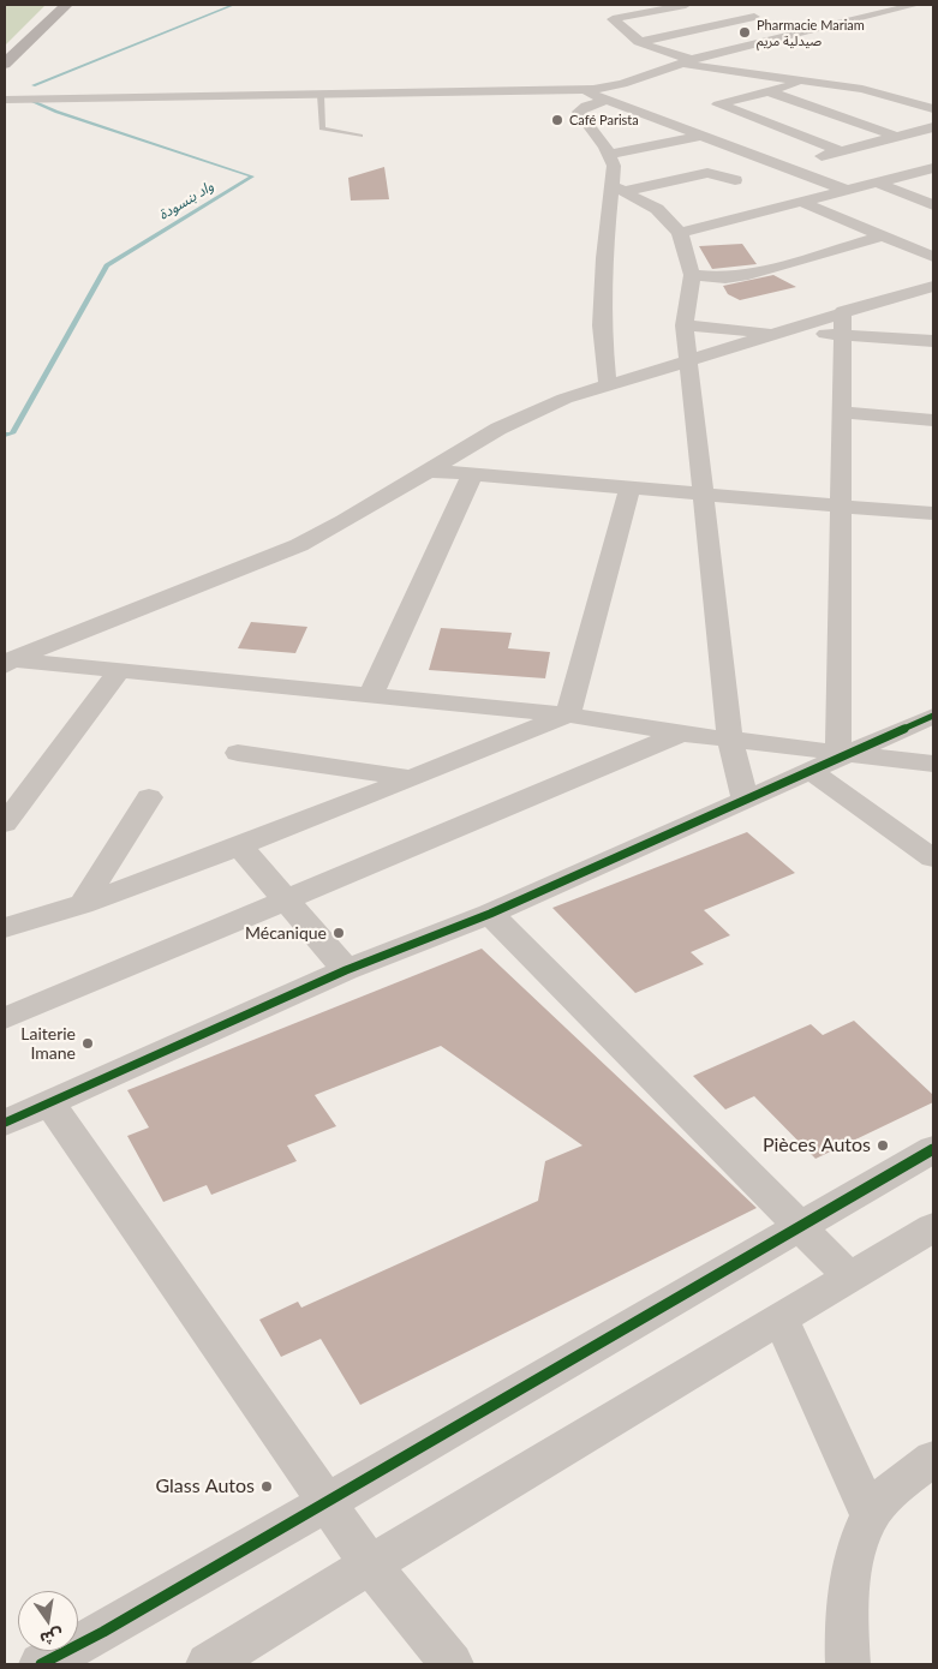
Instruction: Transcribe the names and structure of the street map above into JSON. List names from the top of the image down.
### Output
{
  "water": ["واد بنسودة"],
  "places": [
    "Pharmacie Mariam صيدلية مريم",
    "Café Parista",
    "Mécanique",
    "Laiterie Imane",
    "Pièces Autos",
    "Glass Autos"
  ],
  "north": "bottom"
}
